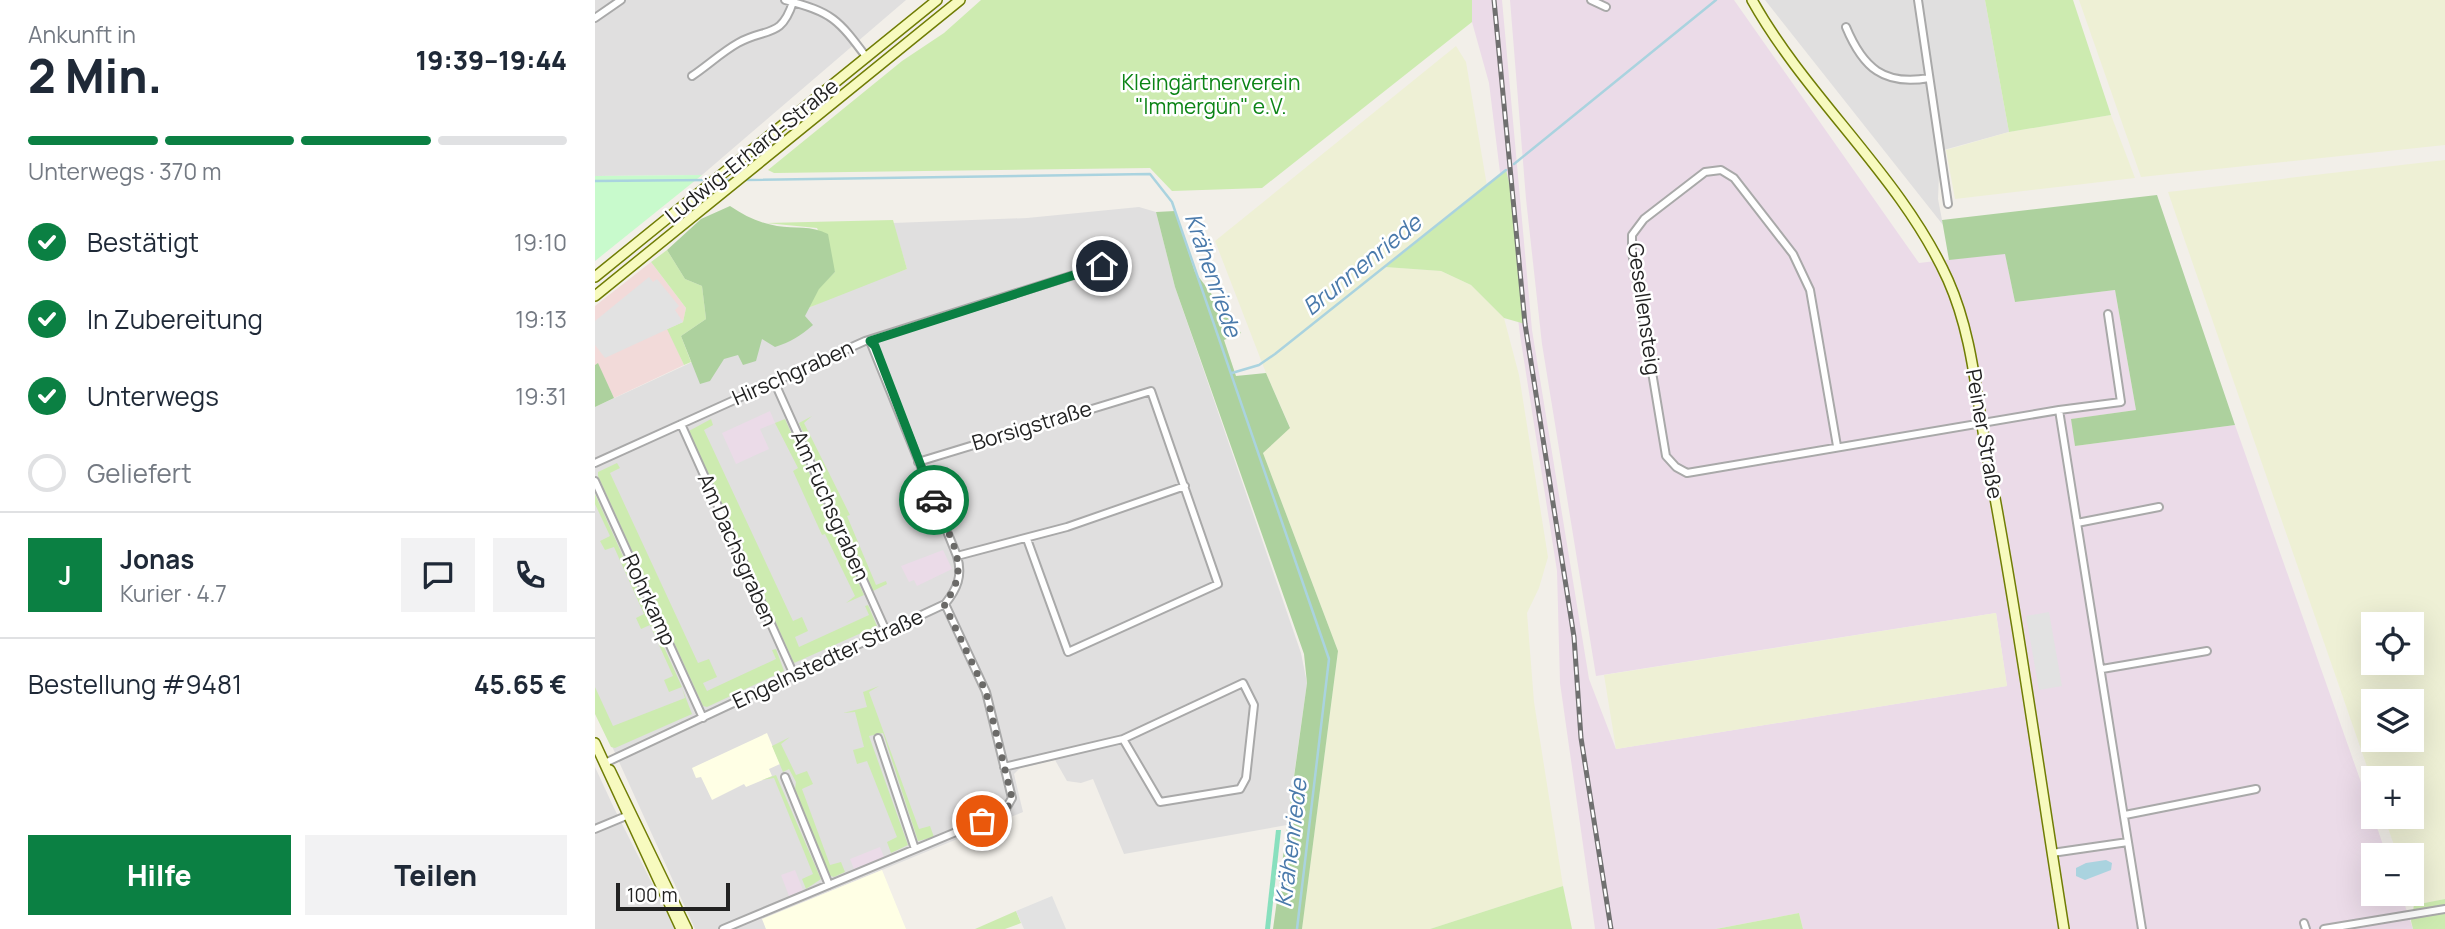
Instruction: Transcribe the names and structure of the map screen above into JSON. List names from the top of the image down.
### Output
{
  "streets": {
    "main road": ["Ludwig-Erhard-Straße", "Peiner Straße"],
    "street": [
      "Gesellensteig",
      "Hirschgraben",
      "Borsigstraße",
      "Am Fuchsgraben",
      "Am Dachsgraben",
      "Rohrkamp",
      "Engelnstedter Straße"
    ]
  },
  "crossings": [
    ["Gesellensteig", "Peiner Straße"],
    ["Hirschgraben", "Am Fuchsgraben"],
    ["Hirschgraben", "Am Dachsgraben"],
    ["Hirschgraben", "Engelnstedter Straße"],
    ["Borsigstraße", "Engelnstedter Straße"],
    ["Am Fuchsgraben", "Engelnstedter Straße"],
    ["Am Dachsgraben", "Engelnstedter Straße"],
    ["Rohrkamp", "Engelnstedter Straße"]
  ],
  "water": ["Brunnenriede", "Krähenriede"],
  "parks": ["Kleingärtnerverein \"Immergün\" e.V."],
  "scale_bar": "100 m",
  "page": {
    "heading": ["2 Min.", "Ankunft in", "19:39–19:44"],
    "panel": [
      "Jonas",
      "Kurier · 4.7",
      "Bestellung #9481",
      "45.65 €"
    ],
    "bar": "Unterwegs · 370 m",
    "list": [
      ["Bestätigt", "19:10"],
      ["In Zubereitung", "19:13"],
      ["Unterwegs", "19:31"],
      "Geliefert"
    ],
    "round": "J",
    "map_buttons": ["+", "−"],
    "buttons": ["Hilfe", "Teilen"],
    "scale": "100 m"
  }
}
